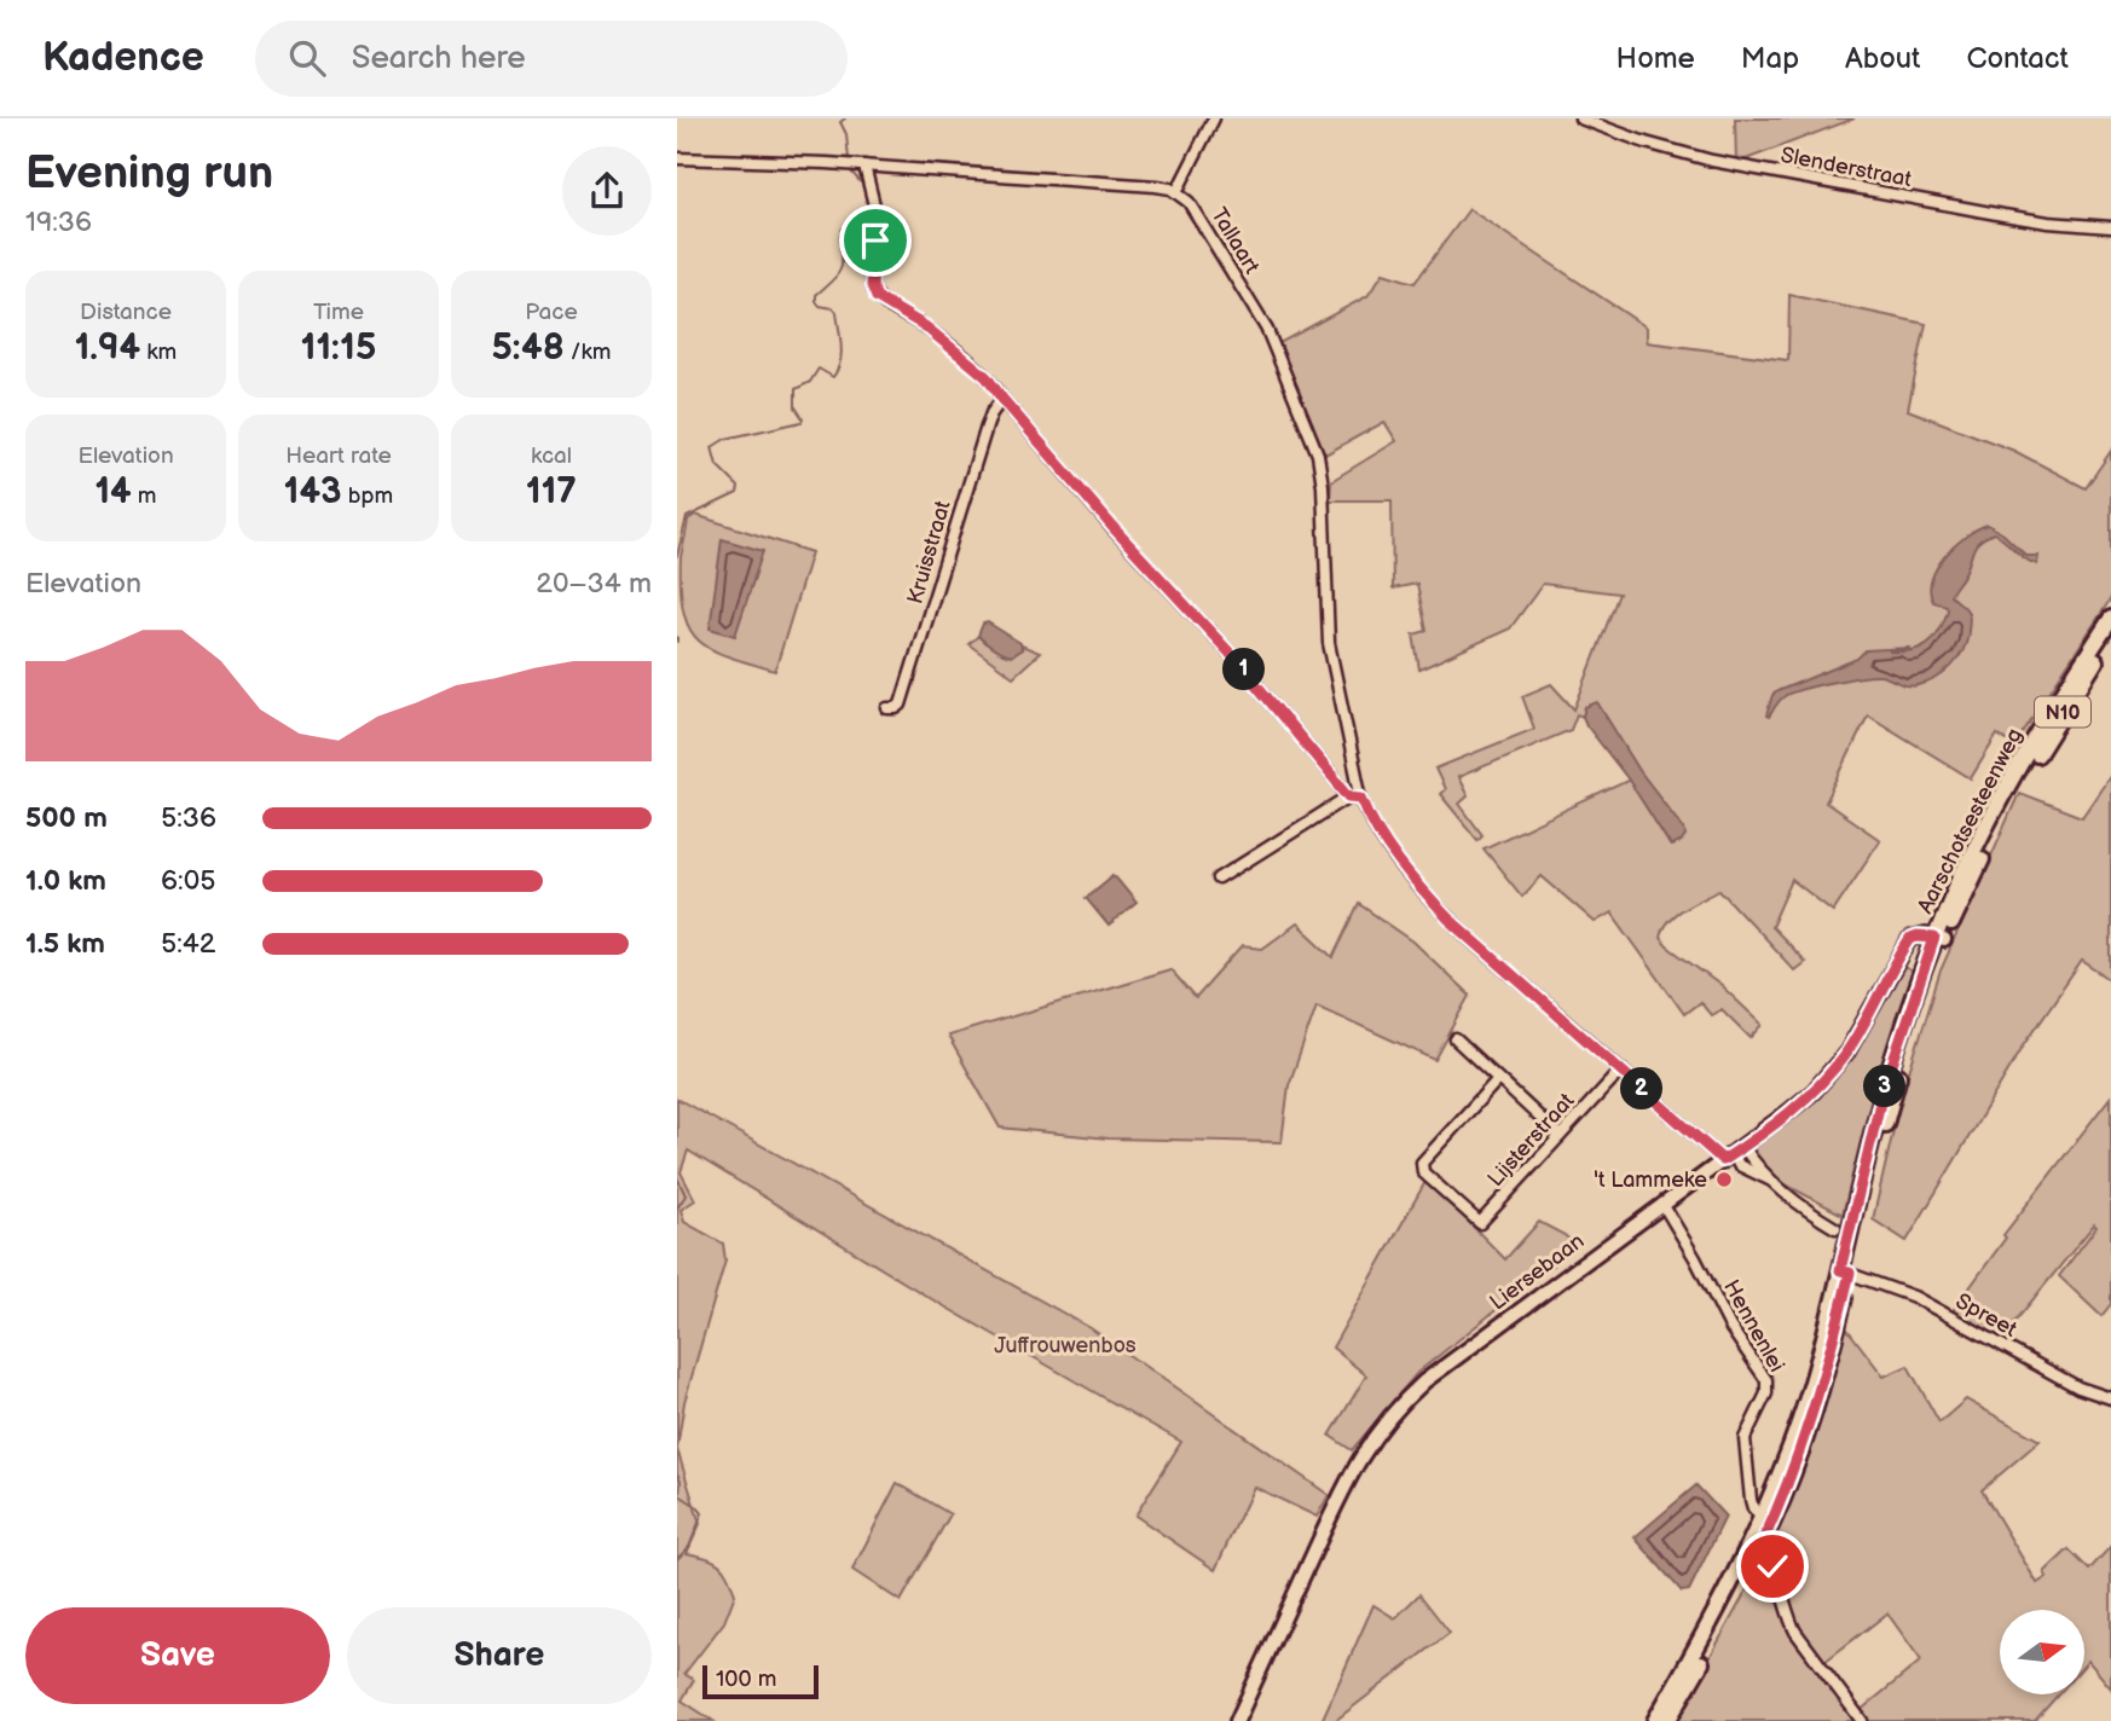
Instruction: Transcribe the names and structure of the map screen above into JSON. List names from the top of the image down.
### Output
{
  "streets": {
    "main road": ["N10", "Aarschotsesteenweg"],
    "street": [
      "Slenderstraat",
      "Tallaart",
      "Kruisstraat",
      "Lijsterstraat",
      "Liersebaan",
      "Spreet",
      "Hennenlei"
    ]
  },
  "crossings": [
    ["Aarschotsesteenweg", "Liersebaan"],
    ["Aarschotsesteenweg", "Spreet"],
    ["Aarschotsesteenweg", "Hennenlei"],
    ["Liersebaan", "Hennenlei"]
  ],
  "parks": ["Juffrouwenbos"],
  "places": ["'t Lammeke"],
  "scale_bar": "100 m",
  "north": "right",
  "page": {
    "header": "Kadence",
    "search": "Search here",
    "nav": [
      "Home",
      "Map",
      "About",
      "Contact"
    ],
    "heading": ["Evening run", "19:36"],
    "stats": [
      ["Distance", "1.94 km"],
      ["Time", "11:15"],
      ["Pace", "5:48 /km"],
      ["Elevation", "14 m"],
      ["Heart rate", "143 bpm"],
      ["kcal", "117"]
    ],
    "chart": ["Elevation", "20–34 m"],
    "pins": ["1", "3", "2"],
    "list": [
      {
        "name": "500 m",
        "note": "5:36"
      },
      {
        "name": "1.0 km",
        "note": "6:05"
      },
      {
        "name": "1.5 km",
        "note": "5:42"
      }
    ],
    "buttons": ["Save", "Share"],
    "scale": "100 m"
  }
}
